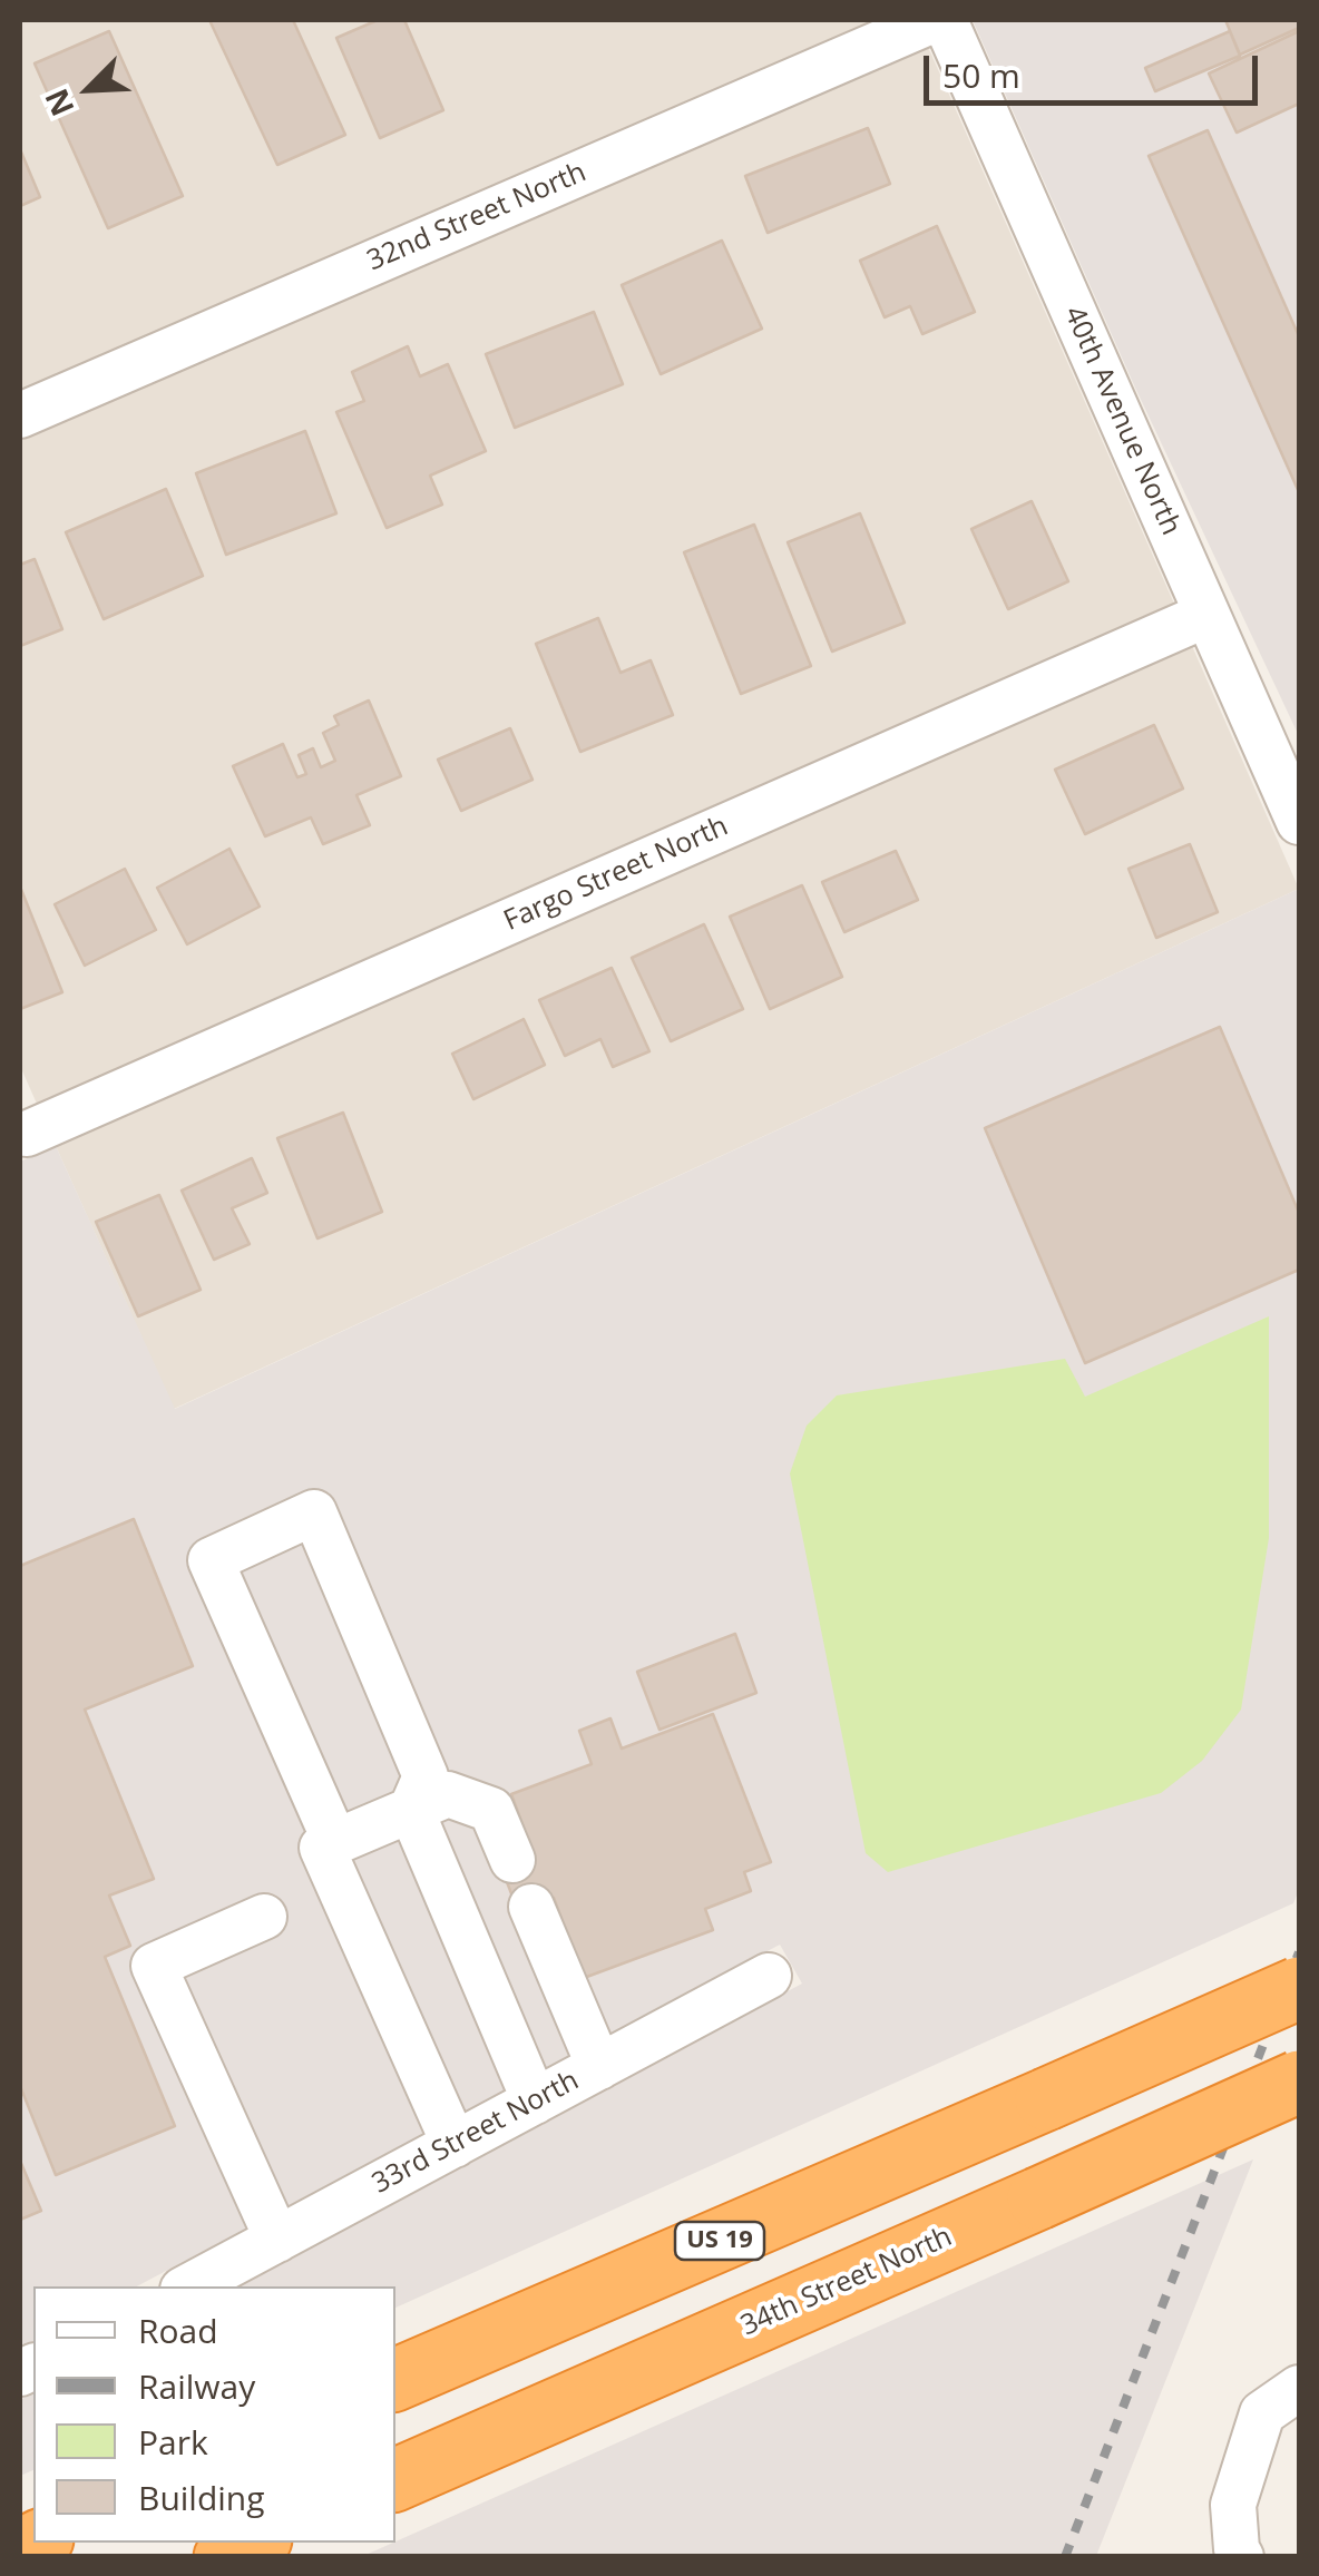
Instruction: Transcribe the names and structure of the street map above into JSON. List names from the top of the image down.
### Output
{
  "streets": {
    "highway": ["US 19", "34th Street North"],
    "street": [
      "32nd Street North",
      "40th Avenue North",
      "Fargo Street North",
      "33rd Street North"
    ]
  },
  "crossings": [
    ["40th Avenue North", "Fargo Street North"]
  ],
  "legend": [
    "Road",
    "Railway",
    "Park",
    "Building"
  ],
  "scale_bar": "50 m",
  "north": "bottom left"
}
